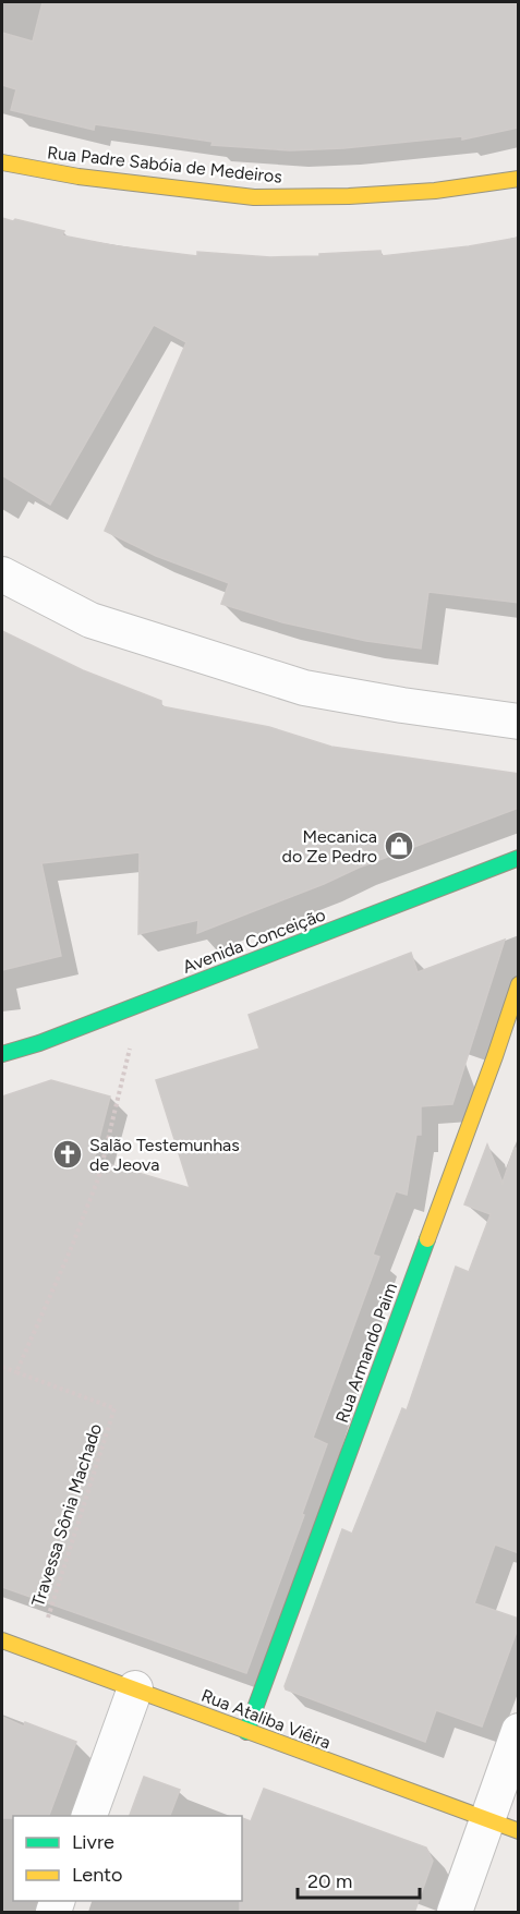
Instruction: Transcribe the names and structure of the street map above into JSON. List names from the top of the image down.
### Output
{
  "streets": {
    "street": [
      "Rua Padre Sabóia de Medeiros",
      "Avenida Conceição",
      "Rua Armando Paim",
      "Rua Ataliba Viêira"
    ],
    "path": ["Travessa Sônia Machado"]
  },
  "crossings": [
    ["Rua Armando Paim", "Rua Ataliba Viêira"],
    ["Travessa Sônia Machado", "Rua Ataliba Viêira"]
  ],
  "places": {
    "shop": ["Mecanica do Ze Pedro"],
    "church": ["Salão Testemunhas de Jeova"]
  },
  "legend": ["Livre", "Lento"],
  "scale_bar": "20 m"
}
